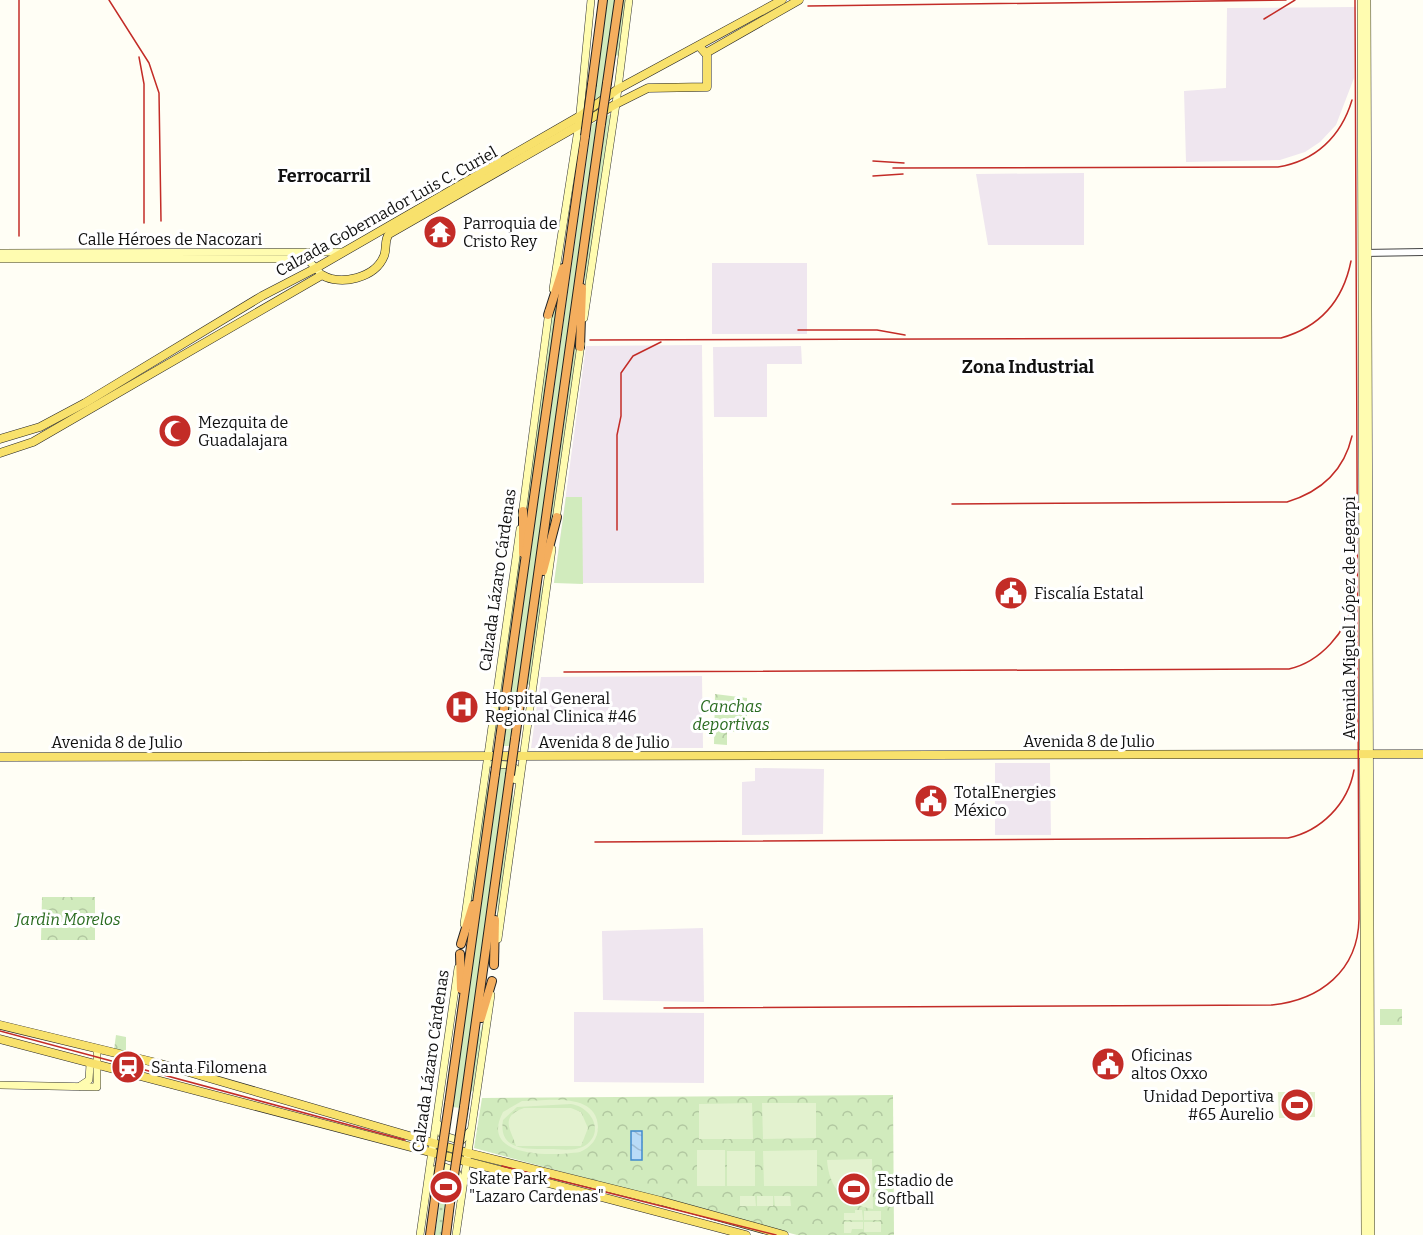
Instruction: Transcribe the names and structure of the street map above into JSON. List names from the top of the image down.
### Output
{
  "streets": {
    "highway": ["Calzada Lázaro Cárdenas"],
    "main road": [
      "Calzada Gobernador Luis C. Curiel",
      "Calle Héroes de Nacozari",
      "Avenida Miguel López de Legazpi",
      "Avenida 8 de Julio"
    ]
  },
  "crossings": [
    ["Calzada Gobernador Luis C. Curiel", "Calle Héroes de Nacozari"],
    ["Calzada Gobernador Luis C. Curiel", "Calzada Lázaro Cárdenas"],
    ["Calzada Lázaro Cárdenas", "Avenida 8 de Julio"],
    ["Avenida Miguel López de Legazpi", "Avenida 8 de Julio"]
  ],
  "districts": ["Ferrocarril", "Zona Industrial"],
  "parks": ["Canchas deportivas", "Jardin Morelos"],
  "places": {
    "temple": ["Parroquia de Cristo Rey"],
    "mosque": ["Mezquita de Guadalajara"],
    "public building": ["Fiscalía Estatal", "TotalEnergies México", "Oficinas altos Oxxo"],
    "hospital": ["Hospital General Regional Clinica #46"],
    "station": ["Santa Filomena"],
    "sports": ["Unidad Deportiva #65 Aurelio", "Skate Park \"Lazaro Cardenas\"", "Estadio de Softball"]
  }
}
